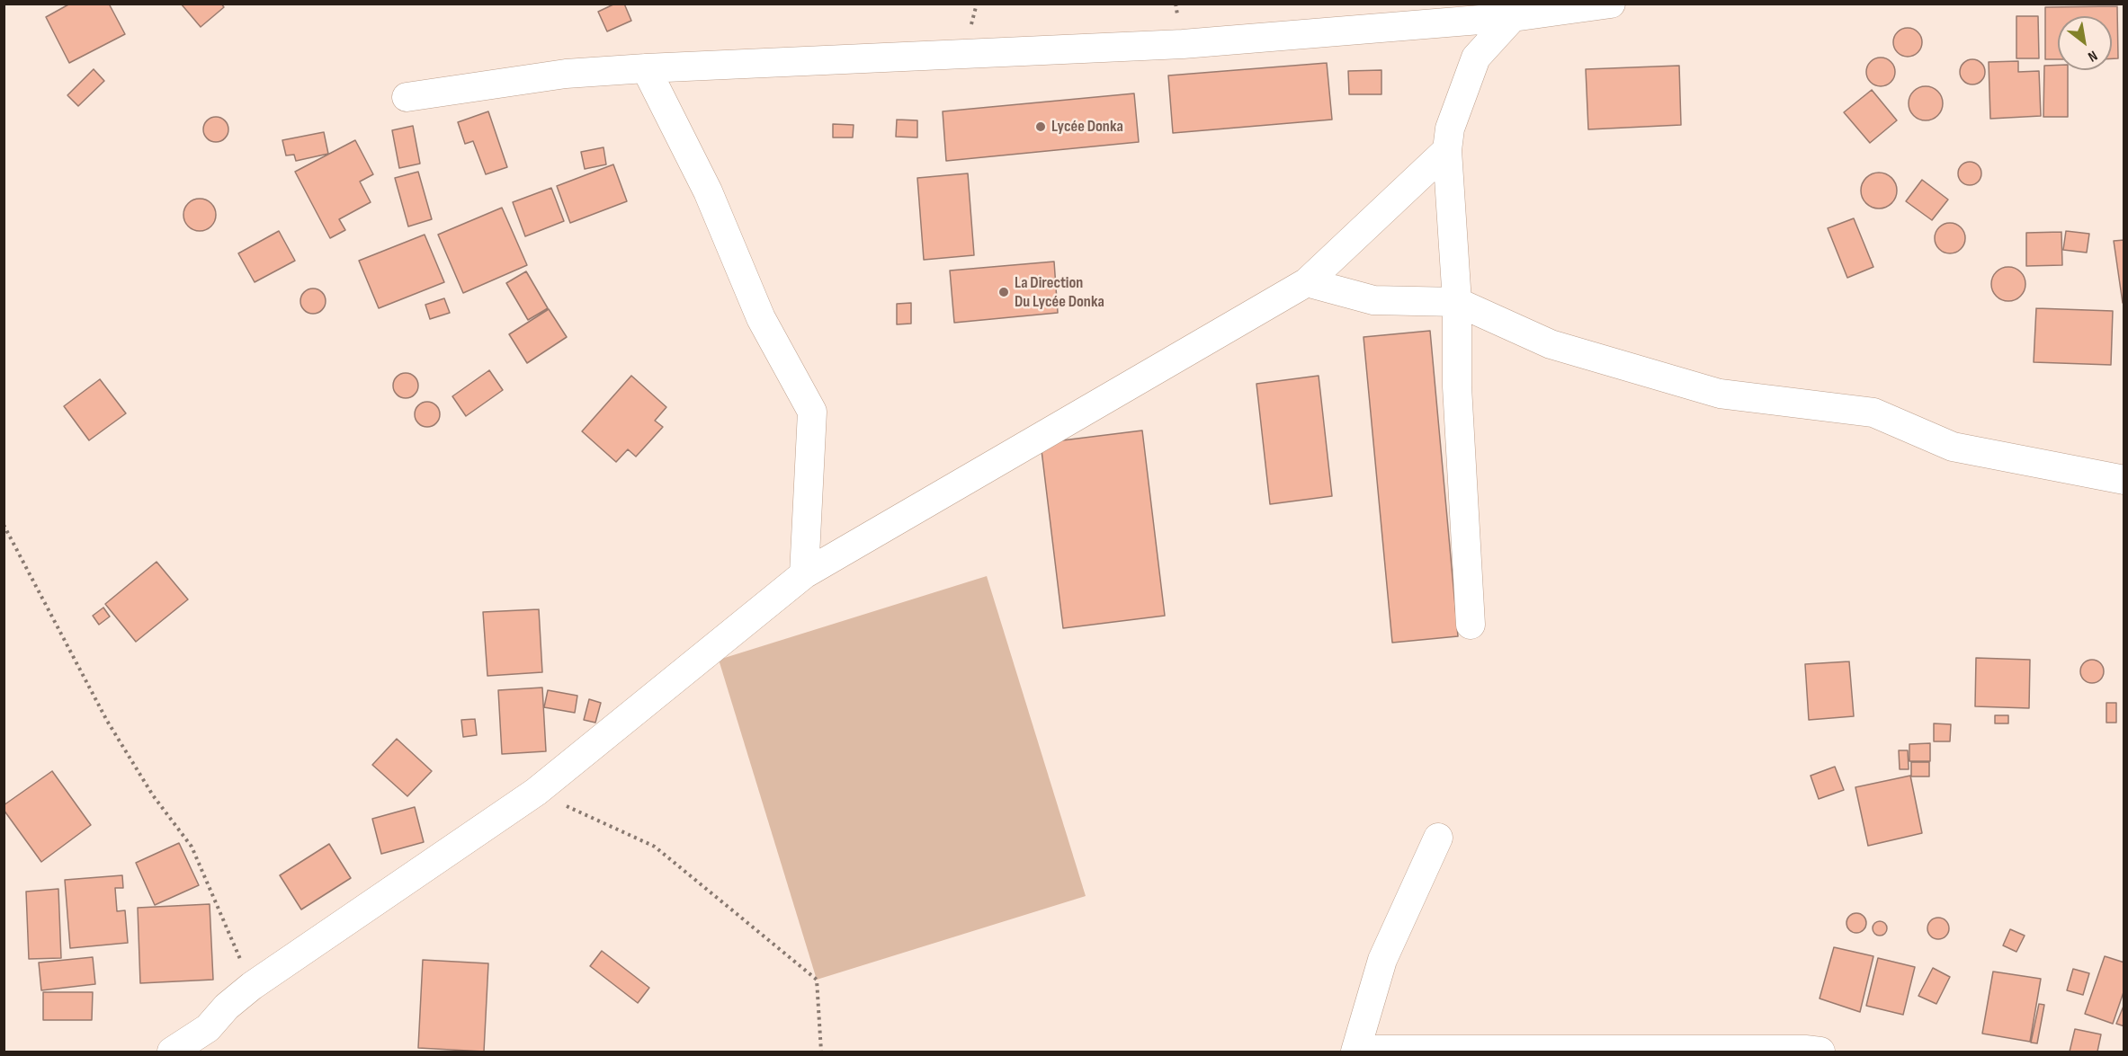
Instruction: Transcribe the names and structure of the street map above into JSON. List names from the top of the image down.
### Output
{
  "places": ["Lycée Donka", "La Direction Du Lycée Donka"],
  "north": "bottom right"
}
